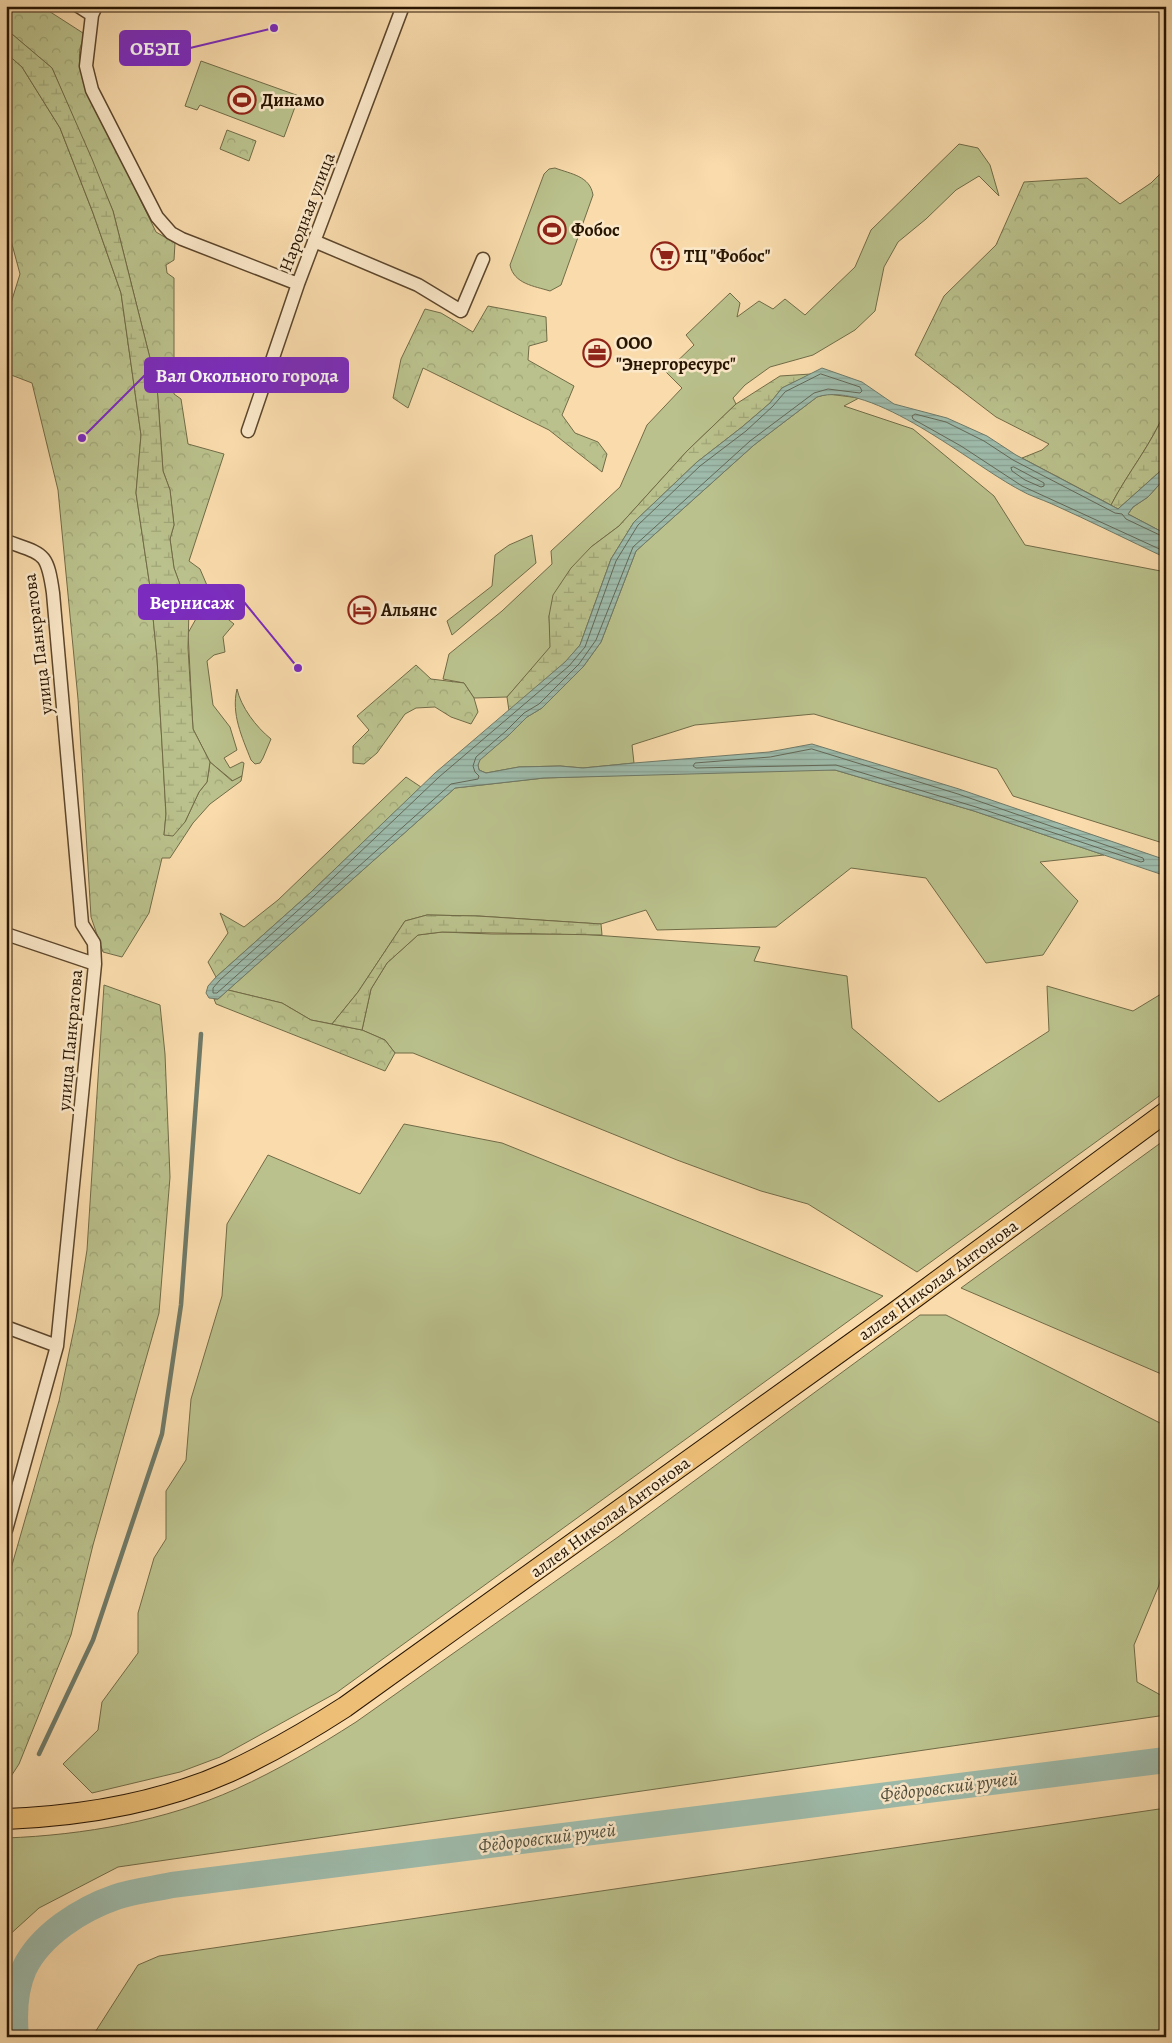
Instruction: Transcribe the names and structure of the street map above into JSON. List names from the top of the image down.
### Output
{
  "streets": {
    "main road": ["аллея Николая Антонова"],
    "street": ["Народная улица", "улица Панкратова"]
  },
  "water": ["Фёдоровский ручей"],
  "places": {
    "other": ["ОБЭП", "Вал Окольного города", "Вернисаж"],
    "sports": ["Динамо", "Фобос"],
    "supermarket": ["ТЦ \"Фобос\""],
    "office": ["ООО \"Энергоресурс\""],
    "hotel": ["Альянс"]
  }
}
